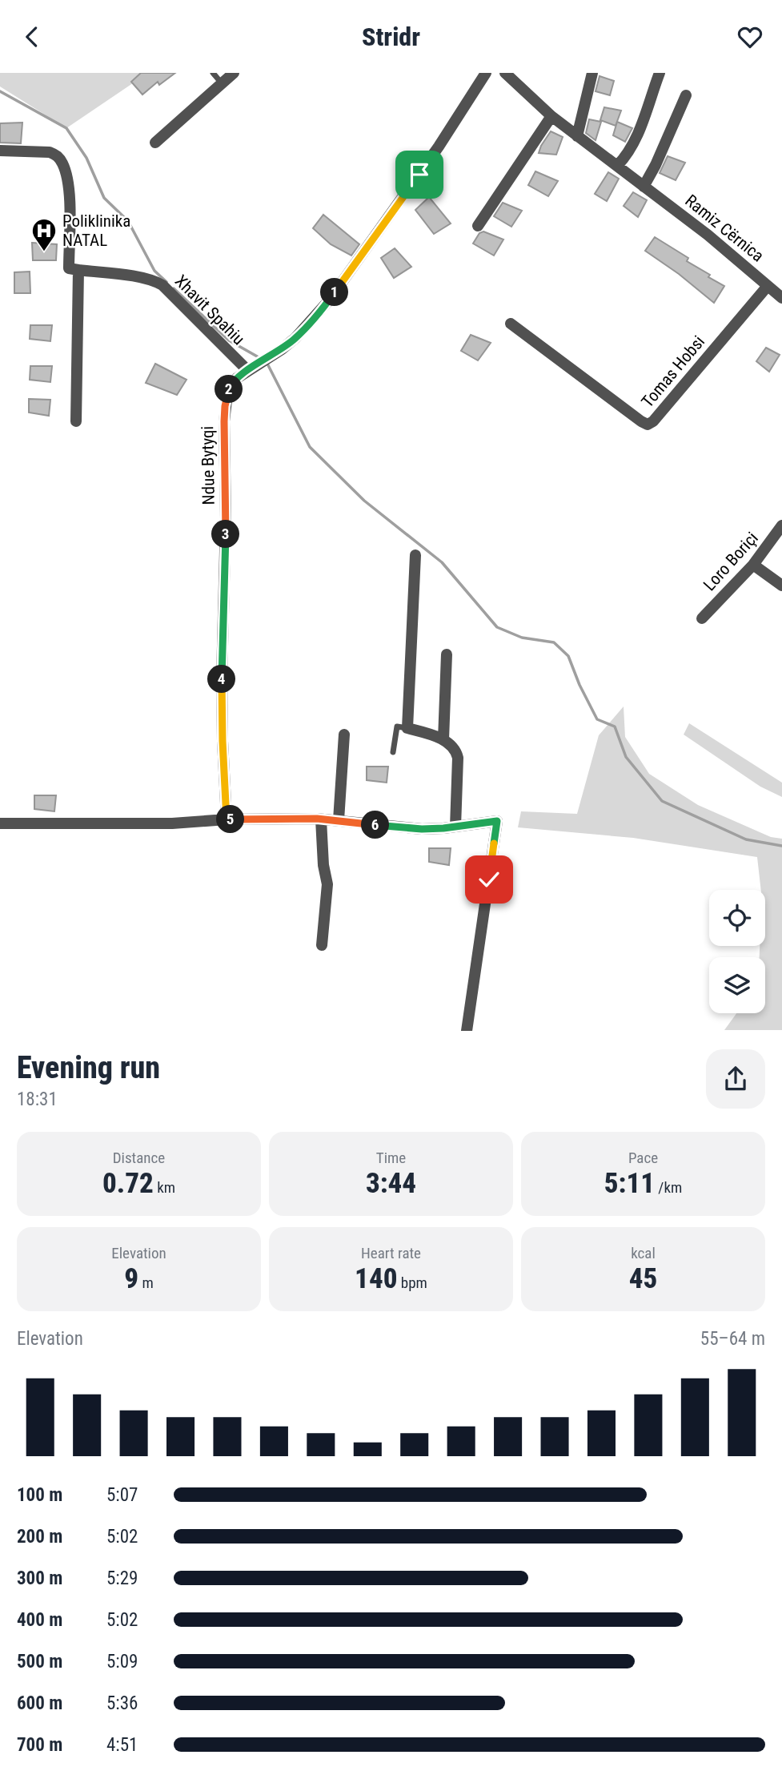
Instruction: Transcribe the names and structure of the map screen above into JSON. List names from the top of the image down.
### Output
{
  "streets": {
    "street": [
      "Ramiz Cërnica",
      "Xhavit Spahiu",
      "Tomas Hobsi",
      "Ndue Bytyqi",
      "Loro Boriçi"
    ]
  },
  "crossings": [
    ["Ramiz Cërnica", "Tomas Hobsi"],
    ["Xhavit Spahiu", "Ndue Bytyqi"]
  ],
  "places": {
    "hospital": ["Poliklinika NATAL"]
  },
  "page": {
    "header": "Stridr",
    "pins": [
      "1",
      "2",
      "3",
      "4",
      "5",
      "6"
    ],
    "heading": ["Evening run", "18:31"],
    "stats": [
      ["Distance", "0.72 km"],
      ["Time", "3:44"],
      ["Pace", "5:11 /km"],
      ["Elevation", "9 m"],
      ["Heart rate", "140 bpm"],
      ["kcal", "45"]
    ],
    "chart": ["Elevation", "55–64 m"],
    "list": [
      {
        "name": "100 m",
        "note": "5:07"
      },
      {
        "name": "200 m",
        "note": "5:02"
      },
      {
        "name": "300 m",
        "note": "5:29"
      },
      {
        "name": "400 m",
        "note": "5:02"
      },
      {
        "name": "500 m",
        "note": "5:09"
      },
      {
        "name": "600 m",
        "note": "5:36"
      },
      {
        "name": "700 m",
        "note": "4:51"
      }
    ]
  }
}
